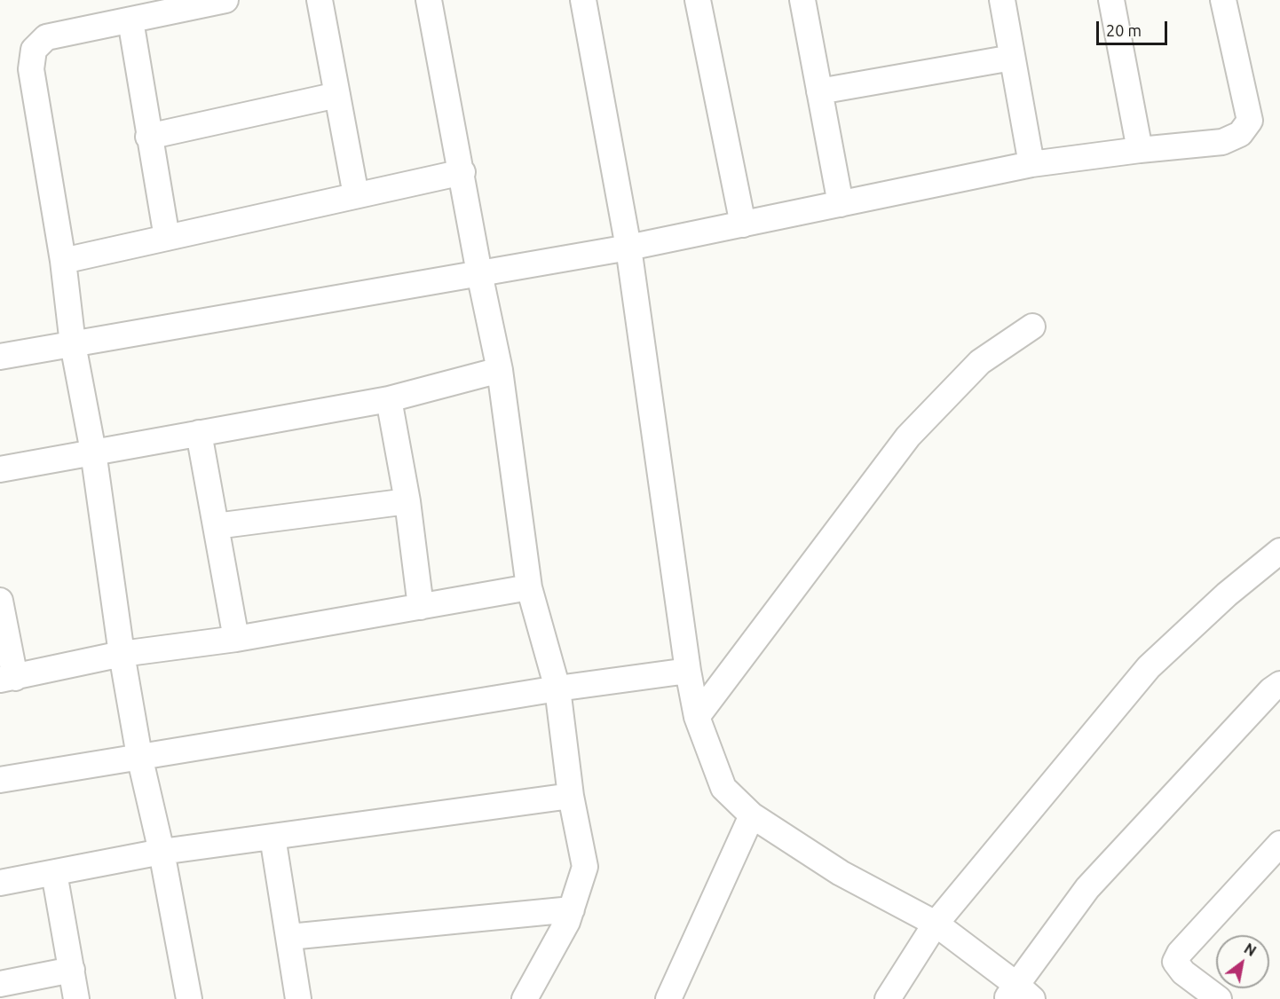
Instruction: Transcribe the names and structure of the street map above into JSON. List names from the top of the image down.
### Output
{
  "scale_bar": "20 m",
  "north": "top right"
}
